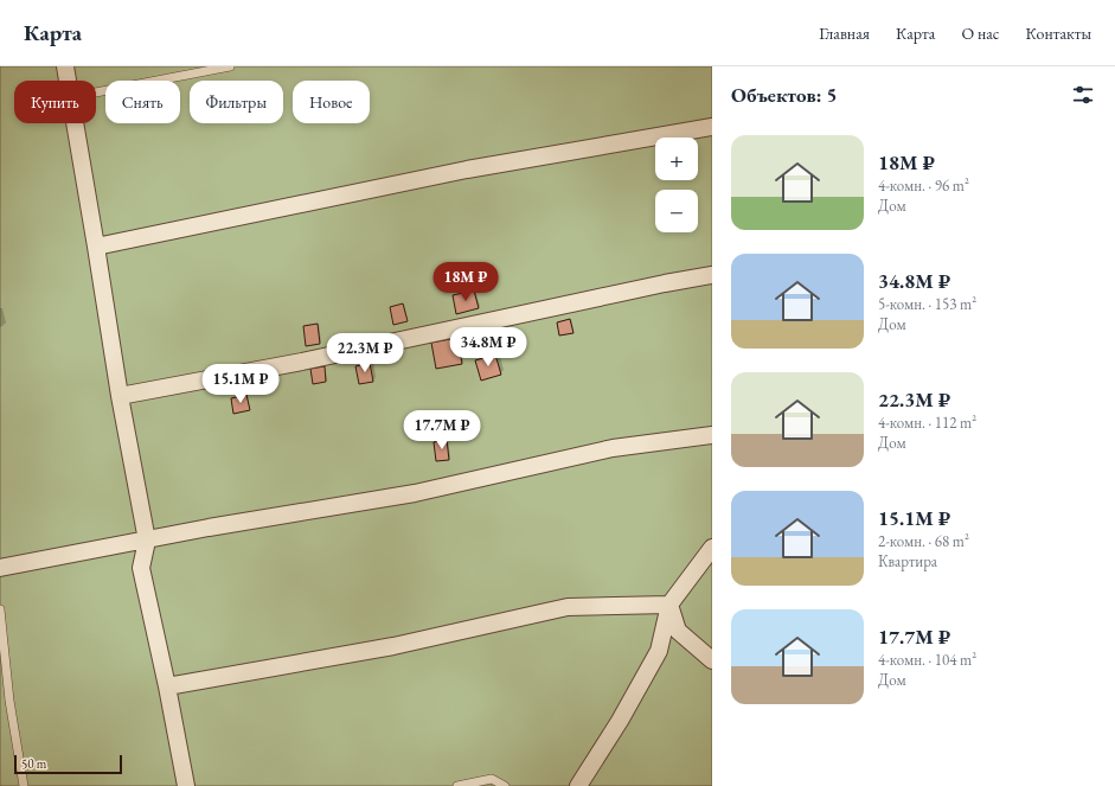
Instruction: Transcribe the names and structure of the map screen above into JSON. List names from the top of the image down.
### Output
{
  "scale_bar": "50 m",
  "page": {
    "header": "Карта",
    "nav": [
      "Главная",
      "Карта",
      "О нас",
      "Контакты"
    ],
    "heading": "Объектов: 5",
    "chip": [
      "Купить",
      "Снять",
      "Фильтры",
      "Новое"
    ],
    "list": [
      {
        "name": "18M ₽",
        "note": "4-комн. · 96 m² · Дом"
      },
      {
        "name": "34.8M ₽",
        "note": "5-комн. · 153 m² · Дом"
      },
      {
        "name": "22.3M ₽",
        "note": "4-комн. · 112 m² · Дом"
      },
      {
        "name": "15.1M ₽",
        "note": "2-комн. · 68 m² · Квартира"
      },
      {
        "name": "17.7M ₽",
        "note": "4-комн. · 104 m² · Дом"
      }
    ],
    "map_buttons": ["+", "−"],
    "price": [
      "18M ₽",
      "34.8M ₽",
      "22.3M ₽",
      "15.1M ₽",
      "17.7M ₽"
    ],
    "scale": "50 m"
  }
}
